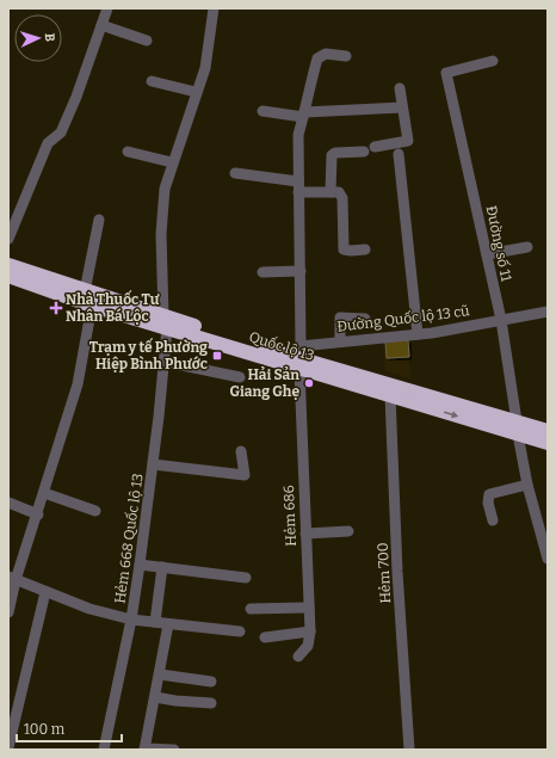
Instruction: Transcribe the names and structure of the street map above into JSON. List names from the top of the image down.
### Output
{
  "streets": {
    "highway": ["Quốc lộ 13"],
    "street": [
      "Đường số 11",
      "Đường Quốc lộ 13 cũ",
      "Hẻm 686",
      "Hẻm 668 Quốc lộ 13",
      "Hẻm 700"
    ]
  },
  "crossings": [
    ["Đường số 11", "Đường Quốc lộ 13 cũ"],
    ["Đường số 11", "Quốc lộ 13"],
    ["Đường Quốc lộ 13 cũ", "Quốc lộ 13"],
    ["Đường Quốc lộ 13 cũ", "Hẻm 686"],
    ["Quốc lộ 13", "Hẻm 686"],
    ["Quốc lộ 13", "Hẻm 668 Quốc lộ 13"],
    ["Quốc lộ 13", "Hẻm 700"]
  ],
  "places": {
    "health": ["Nhà Thuốc Tư Nhân Bá Lộc"],
    "transit": ["Trạm y tế Phường Hiệp Bình Phước"],
    "other": ["Hải Sản Giang Ghẹ"]
  },
  "scale_bar": "100 m",
  "north": "right"
}
